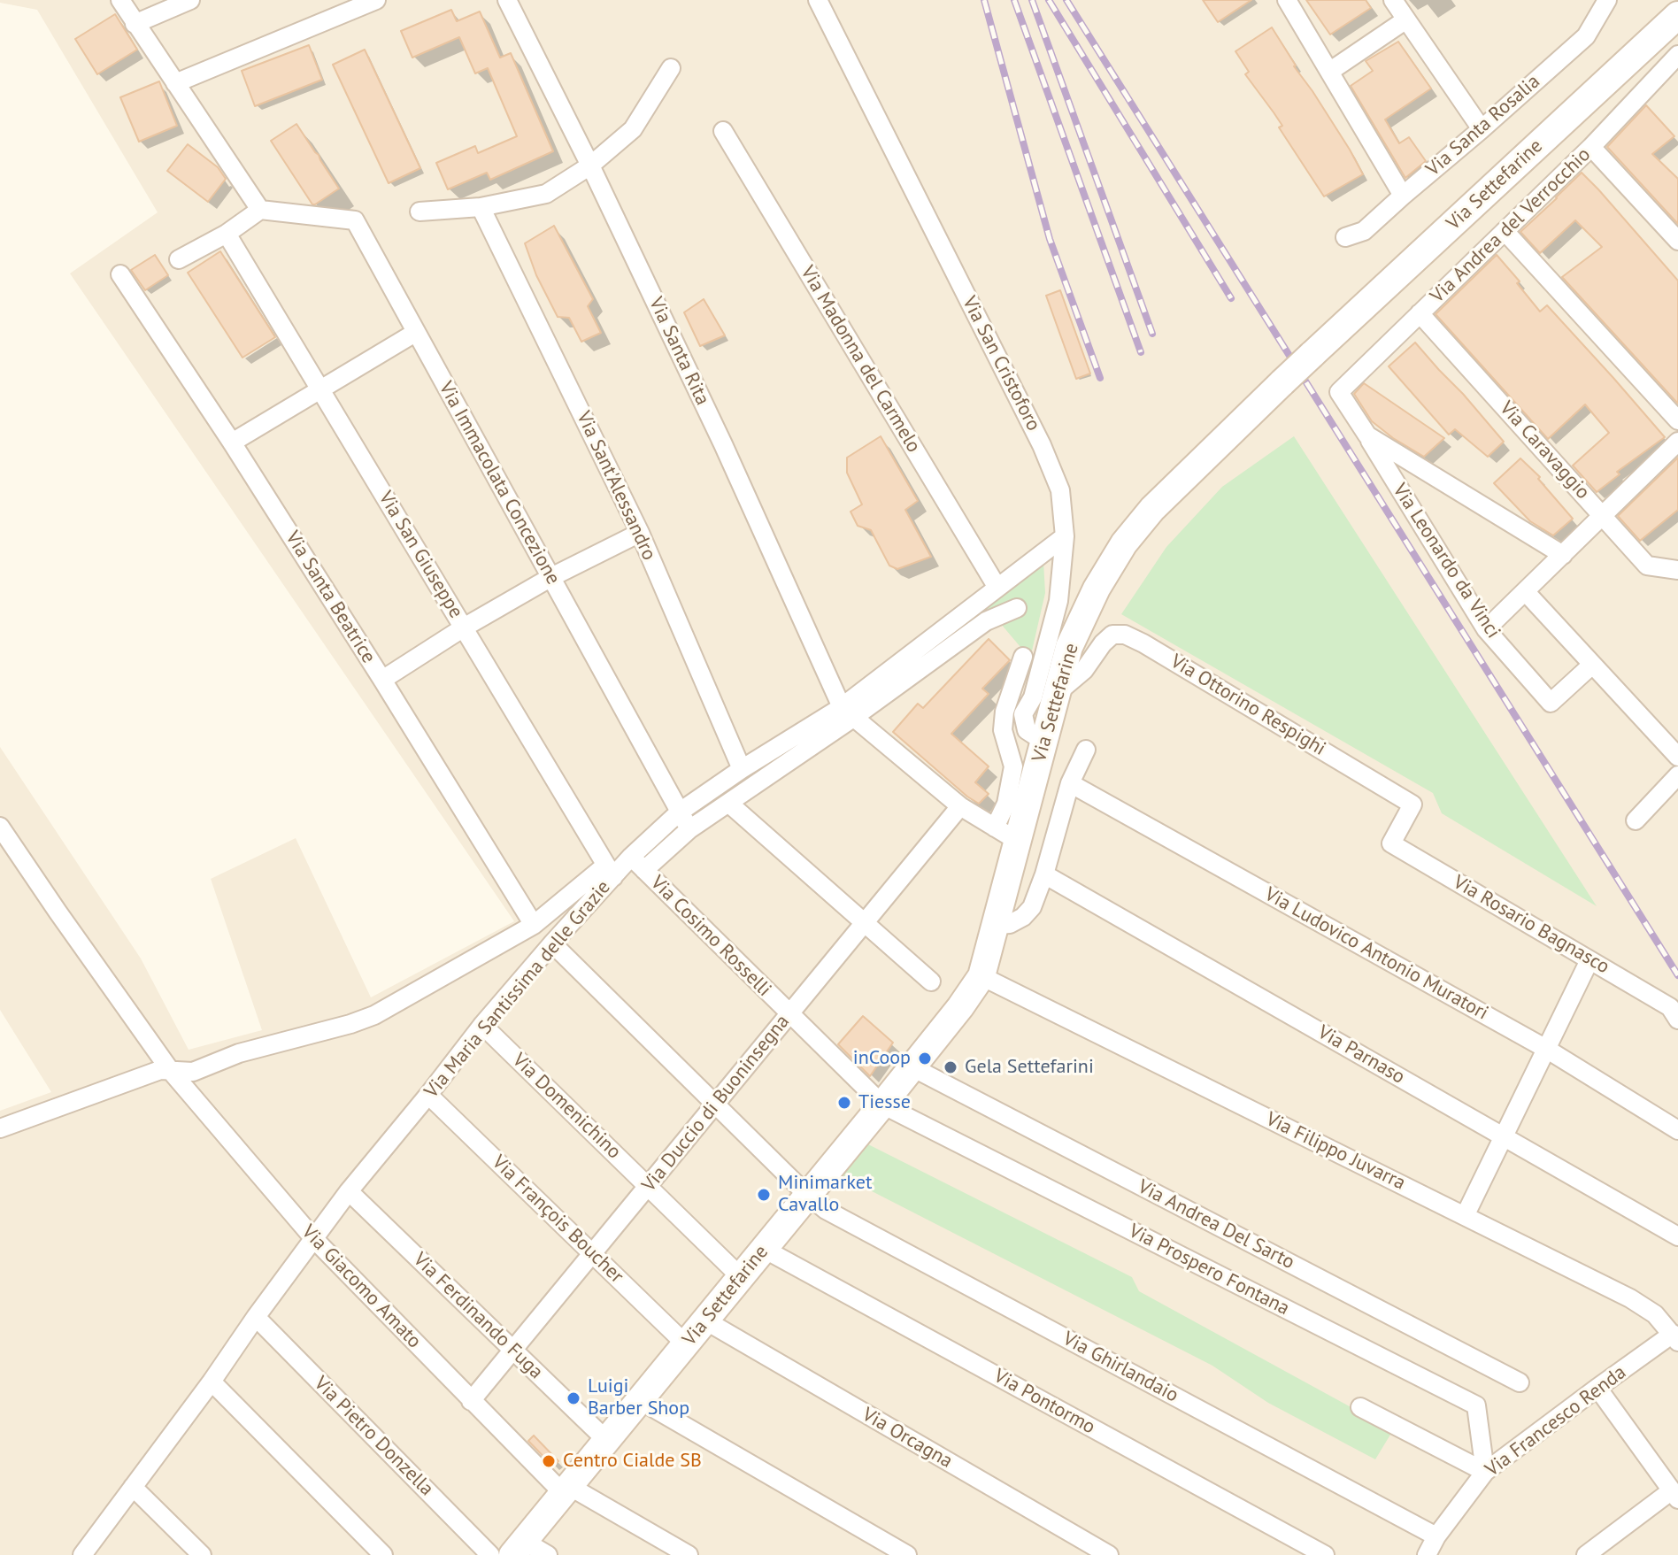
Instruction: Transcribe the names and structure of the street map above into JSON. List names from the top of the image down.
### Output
{
  "streets": {
    "street": [
      "Via Santa Rosalia",
      "Via Settefarine",
      "Via Andrea del Verrocchio",
      "Via Santa Rita",
      "Via Madonna del Carmelo",
      "Via San Cristoforo",
      "Via Caravaggio",
      "Via Immacolata Concezione",
      "Via Sant'Alessandro",
      "Via San Giuseppe",
      "Via Leonardo da Vinci",
      "Via Santa Beatrice",
      "Via Ottorino Respighi",
      "Via Rosario Bagnasco",
      "Via Cosimo Rosselli",
      "Via Ludovico Antonio Muratori",
      "Via Maria Santissima delle Grazie",
      "Via Parnaso",
      "Via Duccio di Buoninsegna",
      "Via Domenichino",
      "Via Filippo Juvarra",
      "Via François Boucher",
      "Via Andrea Del Sarto",
      "Via Prospero Fontana",
      "Via Giacomo Amato",
      "Via Ferdinando Fuga",
      "Via Ghirlandaio",
      "Via Pontormo",
      "Via Francesco Renda",
      "Via Pietro Donzella",
      "Via Orcagna"
    ]
  },
  "crossings": [
    ["Via Settefarine", "Via San Cristoforo"],
    ["Via Settefarine", "Via Ottorino Respighi"],
    ["Via Settefarine", "Via Cosimo Rosselli"],
    ["Via Settefarine", "Via Ludovico Antonio Muratori"],
    ["Via Settefarine", "Via Parnaso"],
    ["Via Settefarine", "Via Domenichino"],
    ["Via Settefarine", "Via Filippo Juvarra"],
    ["Via Settefarine", "Via François Boucher"],
    ["Via Settefarine", "Via Andrea Del Sarto"],
    ["Via Settefarine", "Via Prospero Fontana"],
    ["Via Settefarine", "Via Giacomo Amato"],
    ["Via Settefarine", "Via Ferdinando Fuga"],
    ["Via Settefarine", "Via Ghirlandaio"],
    ["Via Settefarine", "Via Pontormo"],
    ["Via Settefarine", "Via Orcagna"],
    ["Via Andrea del Verrocchio", "Via Caravaggio"],
    ["Via Andrea del Verrocchio", "Via Leonardo da Vinci"],
    ["Via Santa Rita", "Via Maria Santissima delle Grazie"],
    ["Via Madonna del Carmelo", "Via Maria Santissima delle Grazie"],
    ["Via San Cristoforo", "Via Maria Santissima delle Grazie"],
    ["Via Immacolata Concezione", "Via Maria Santissima delle Grazie"],
    ["Via Sant'Alessandro", "Via Maria Santissima delle Grazie"],
    ["Via San Giuseppe", "Via Maria Santissima delle Grazie"],
    ["Via Santa Beatrice", "Via Maria Santissima delle Grazie"],
    ["Via Ottorino Respighi", "Via Rosario Bagnasco"],
    ["Via Cosimo Rosselli", "Via Maria Santissima delle Grazie"],
    ["Via Cosimo Rosselli", "Via Duccio di Buoninsegna"],
    ["Via Cosimo Rosselli", "Via Prospero Fontana"],
    ["Via Maria Santissima delle Grazie", "Via Domenichino"],
    ["Via Maria Santissima delle Grazie", "Via François Boucher"],
    ["Via Maria Santissima delle Grazie", "Via Giacomo Amato"],
    ["Via Maria Santissima delle Grazie", "Via Ferdinando Fuga"],
    ["Via Maria Santissima delle Grazie", "Via Ghirlandaio"],
    ["Via Maria Santissima delle Grazie", "Via Pietro Donzella"],
    ["Via Duccio di Buoninsegna", "Via Domenichino"],
    ["Via Duccio di Buoninsegna", "Via François Boucher"],
    ["Via Duccio di Buoninsegna", "Via Giacomo Amato"],
    ["Via Duccio di Buoninsegna", "Via Ferdinando Fuga"],
    ["Via Duccio di Buoninsegna", "Via Ghirlandaio"],
    ["Via Filippo Juvarra", "Via Francesco Renda"],
    ["Via Prospero Fontana", "Via Francesco Renda"],
    ["Via Ghirlandaio", "Via Francesco Renda"]
  ],
  "places": [
    "inCoop",
    "Gela Settefarini",
    "Tiesse",
    "Minimarket Cavallo",
    "Luigi Barber Shop",
    "Centro Cialde SB"
  ]
}
